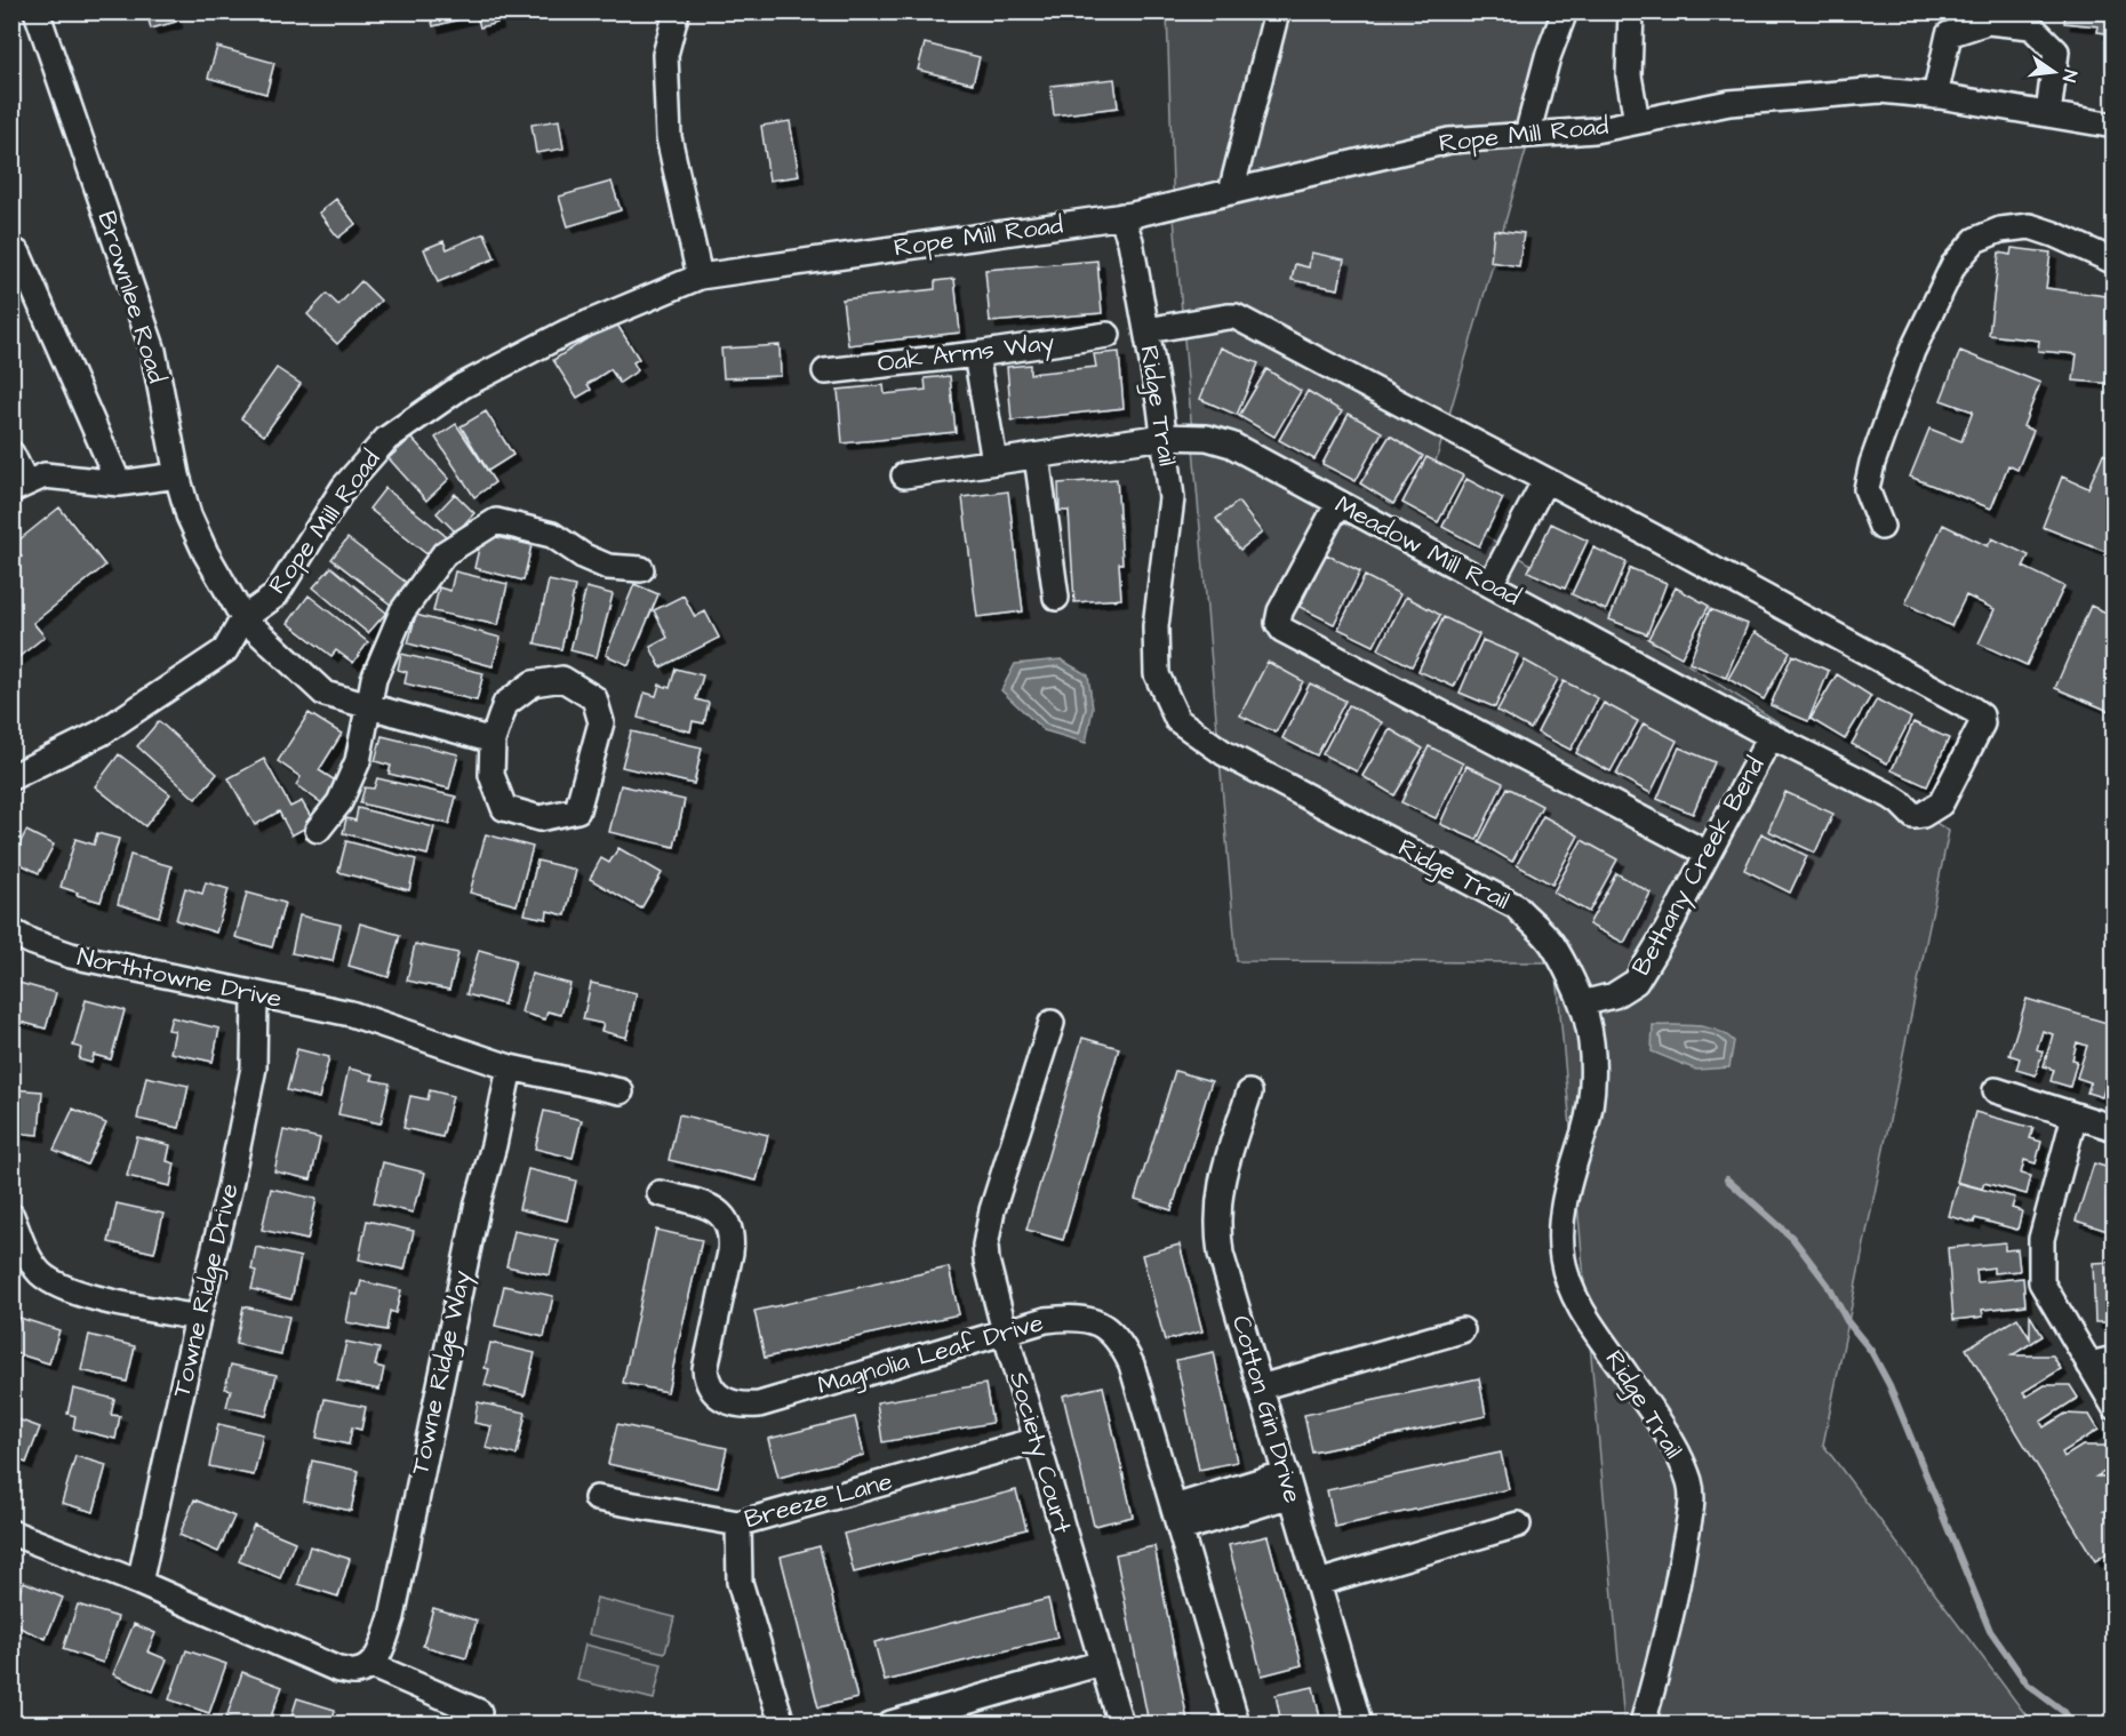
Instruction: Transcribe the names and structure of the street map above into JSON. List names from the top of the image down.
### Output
{
  "streets": {
    "street": [
      "Rope Mill Road",
      "Brownlee Road",
      "Oak Arms Way",
      "Ridge Trail",
      "Meadow Mill Road",
      "Bethany Creek Bend",
      "Northtowne Drive",
      "Towne Ridge Drive",
      "Magnolia Leaf Drive",
      "Towne Ridge Way",
      "Cotton Gin Drive",
      "Society Court",
      "Breeze Lane"
    ]
  },
  "crossings": [
    ["Rope Mill Road", "Brownlee Road"],
    ["Rope Mill Road", "Ridge Trail"],
    ["Ridge Trail", "Meadow Mill Road"],
    ["Ridge Trail", "Bethany Creek Bend"],
    ["Meadow Mill Road", "Bethany Creek Bend"],
    ["Northtowne Drive", "Towne Ridge Drive"],
    ["Northtowne Drive", "Towne Ridge Way"],
    ["Magnolia Leaf Drive", "Society Court"],
    ["Society Court", "Breeze Lane"]
  ],
  "north": "right"
}
